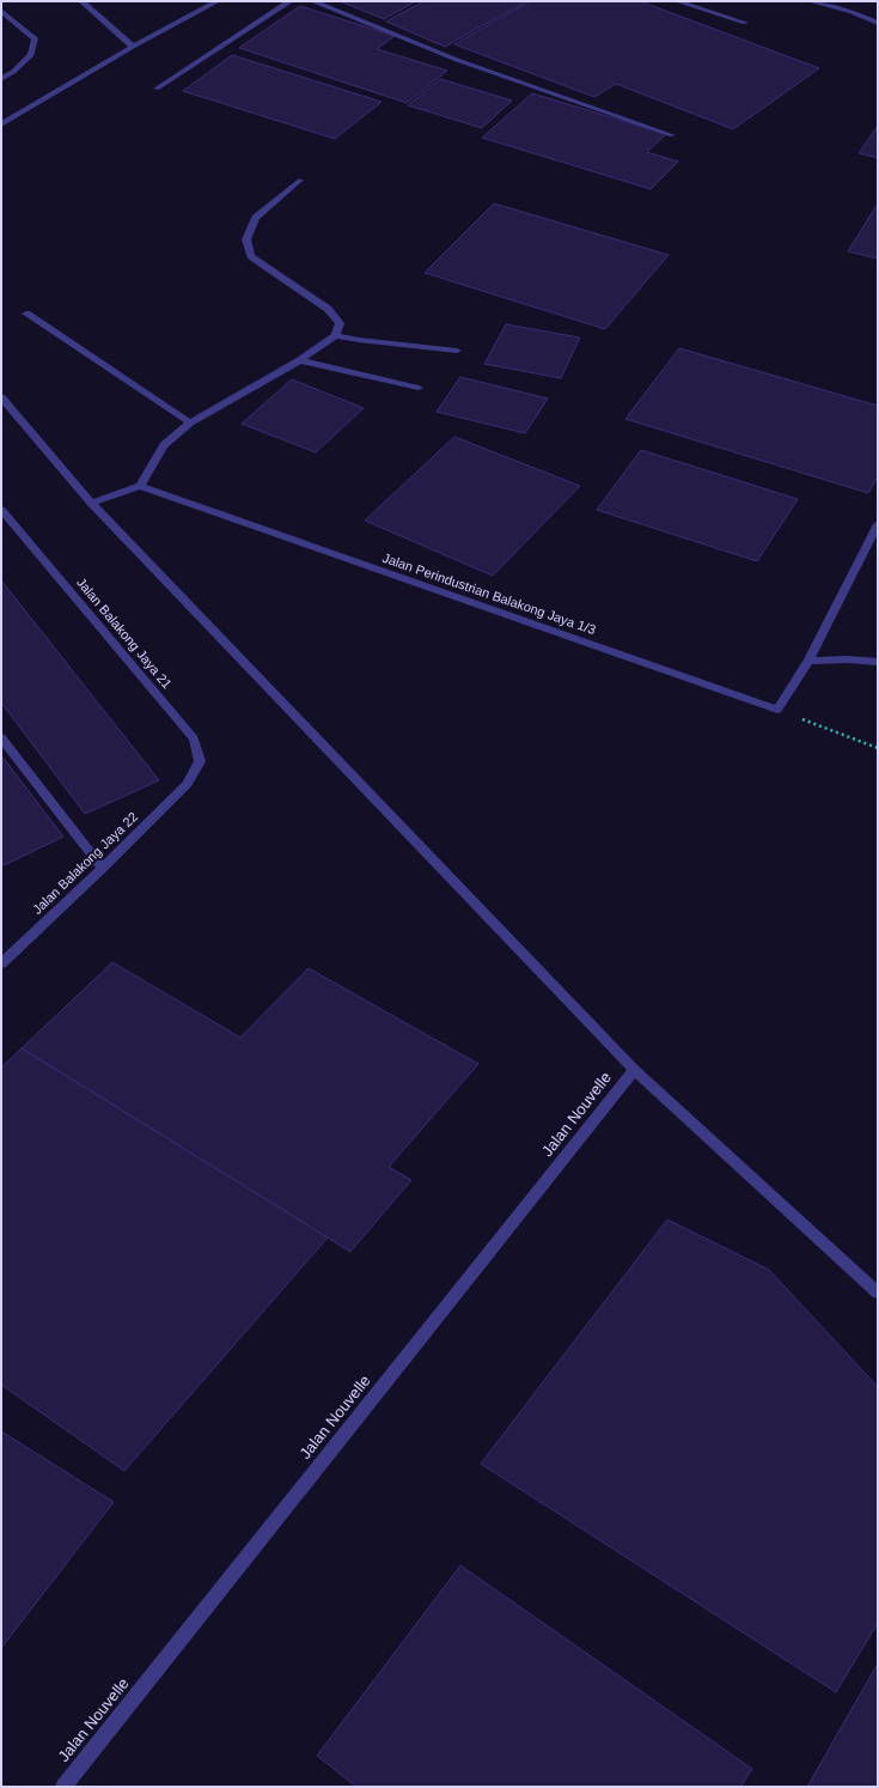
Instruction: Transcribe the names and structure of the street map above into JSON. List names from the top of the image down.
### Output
{
  "streets": {
    "street": [
      "Jalan Perindustrian Balakong Jaya 1/3",
      "Jalan Balakong Jaya 21",
      "Jalan Balakong Jaya 22",
      "Jalan Nouvelle"
    ]
  },
  "crossings": [
    ["Jalan Balakong Jaya 21", "Jalan Balakong Jaya 22"]
  ]
}
